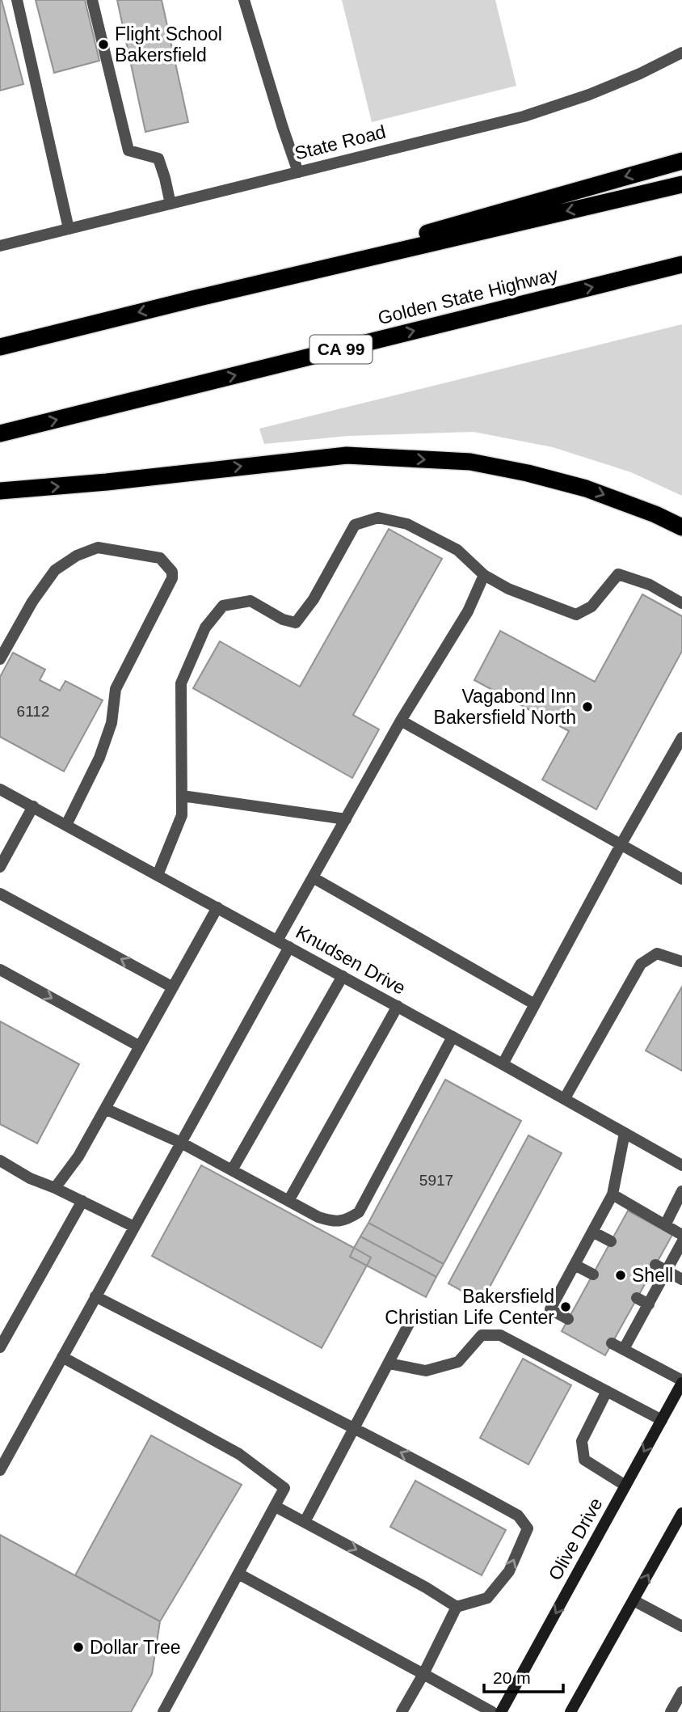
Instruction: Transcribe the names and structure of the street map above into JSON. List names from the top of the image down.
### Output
{
  "streets": {
    "highway": ["Golden State Highway", "CA 99"],
    "main road": ["Olive Drive"],
    "street": ["State Road", "Knudsen Drive"]
  },
  "places": [
    "Flight School Bakersfield",
    "Vagabond Inn Bakersfield North",
    "Shell",
    "Bakersfield Christian Life Center",
    "Dollar Tree"
  ],
  "house_numbers": ["6112", "5917"],
  "scale_bar": "20 m"
}
